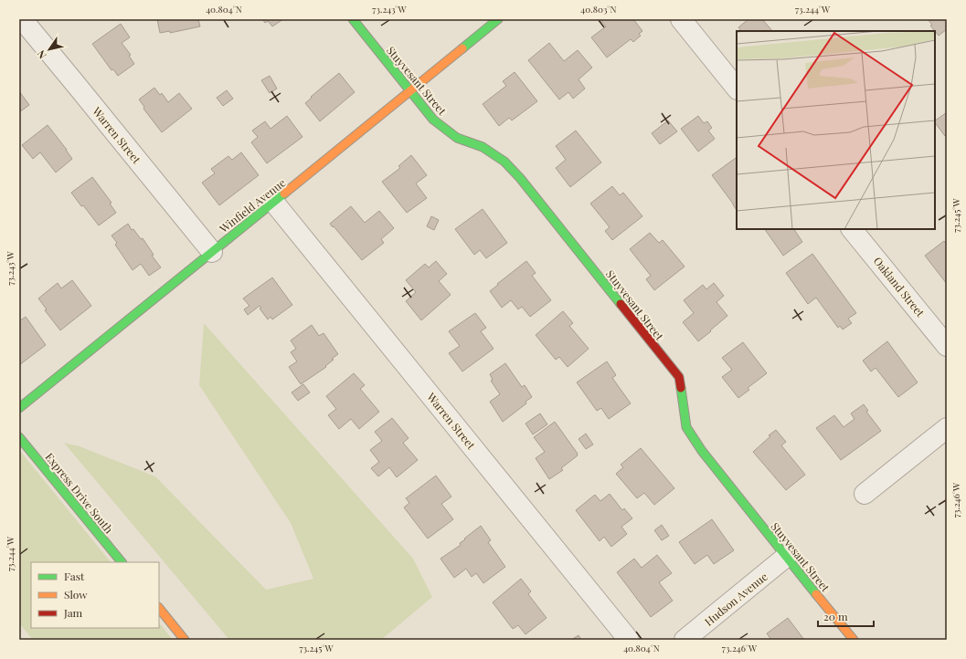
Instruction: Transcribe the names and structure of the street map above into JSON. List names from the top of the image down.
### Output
{
  "streets": {
    "street": [
      "Stuyvesant Street",
      "Warren Street",
      "Winfield Avenue",
      "Oakland Street",
      "Express Drive South",
      "Hudson Avenue"
    ]
  },
  "crossings": [
    ["Stuyvesant Street", "Winfield Avenue"],
    ["Stuyvesant Street", "Hudson Avenue"],
    ["Warren Street", "Winfield Avenue"]
  ],
  "legend": ["Fast", "Slow", "Jam"],
  "scale_bar": "20 m",
  "north": "bottom left",
  "coordinates": [
    "40.804°N",
    "73.243°W",
    "40.803°N",
    "73.244°W",
    "73.245°W",
    "73.246°W"
  ]
}
